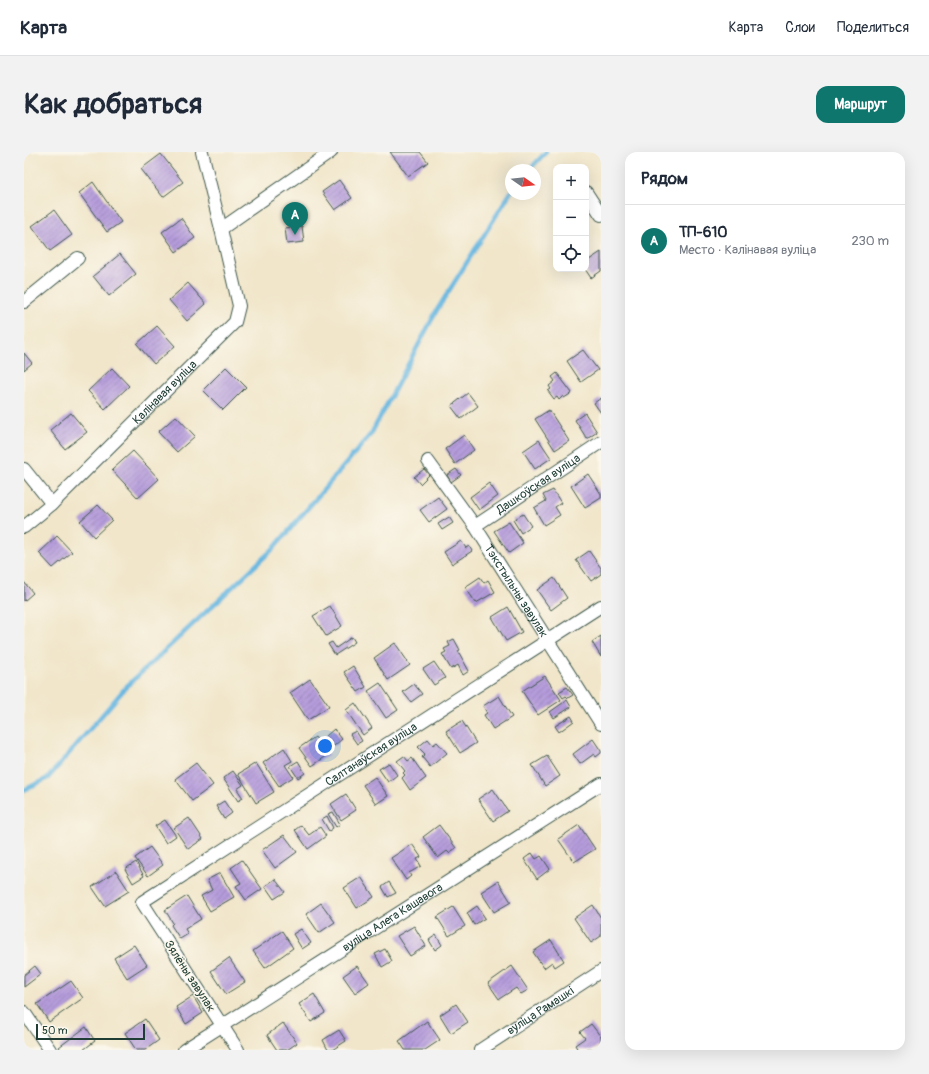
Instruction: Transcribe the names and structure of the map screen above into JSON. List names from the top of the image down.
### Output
{
  "streets": {
    "street": [
      "Калінавая вуліца",
      "Дашкоўская вуліца",
      "Тэкстыльны завулак",
      "Салтанаўская вуліца",
      "вуліца Алега Кашавога",
      "Зялёны завулак",
      "вуліца Рамашкі"
    ]
  },
  "crossings": [
    ["Дашкоўская вуліца", "Тэкстыльны завулак"],
    ["Тэкстыльны завулак", "Салтанаўская вуліца"],
    ["Салтанаўская вуліца", "Зялёны завулак"],
    ["вуліца Алега Кашавога", "Зялёны завулак"]
  ],
  "scale_bar": "50 m",
  "north": "right",
  "page": {
    "header": "Карта",
    "nav": ["Карта", "Слои", "Поделиться"],
    "buttons": "Маршрут",
    "title": "Как добраться",
    "heading": "Рядом",
    "map_buttons": ["+", "−"],
    "pins": "A",
    "list": [
      {
        "mark": "A",
        "name": "ТП-610",
        "note": "Место · Калінавая вуліца",
        "value": "230 m"
      }
    ],
    "scale": "50 m"
  }
}
